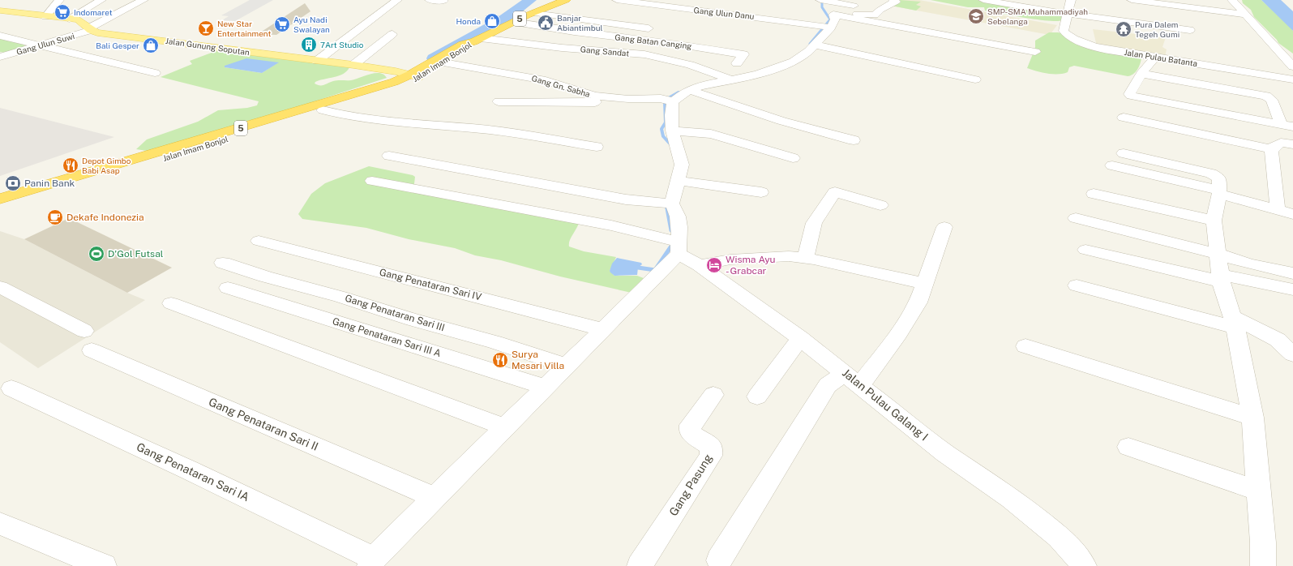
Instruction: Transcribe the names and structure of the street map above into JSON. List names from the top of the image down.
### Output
{
  "streets": {
    "highway": ["5", "Jalan Imam Bonjol"],
    "main road": ["Jalan Gunung Soputan"],
    "street": [
      "Gang Ulun Danu",
      "Gang Batan Canging",
      "Gang Ulun Suwi",
      "Gang Sandat",
      "Jalan Pulau Batanta",
      "Gang Gn. Sabha",
      "Gang Penataran Sari IV",
      "Gang Penataran Sari III",
      "Gang Penataran Sari III A",
      "Jalan Pulau Galang I",
      "Gang Penataran Sari II",
      "Gang Penataran Sari IA",
      "Gang Pasung"
    ]
  },
  "crossings": [
    ["Gang Batan Canging", "Jalan Imam Bonjol"],
    ["Gang Ulun Suwi", "Jalan Gunung Soputan"],
    ["Jalan Gunung Soputan", "Jalan Imam Bonjol"],
    ["Gang Sandat", "Jalan Imam Bonjol"],
    ["Jalan Imam Bonjol", "Gang Gn. Sabha"]
  ],
  "places": {
    "supermarket": ["Indomaret", "Ayu Nadi Swalayan"],
    "school or university": ["SMP-SMA Muhammadiyah Sebelanga"],
    "shop": ["Honda", "Bali Gesper"],
    "public building": ["Banjar Abiantimbul"],
    "bar": ["New Star Entertainment"],
    "temple": ["Pura Dalem Tegeh Gumi"],
    "building": ["7Art Studio"],
    "restaurant": ["Depot Gimbo Babi Asap", "Surya Mesari Villa"],
    "bank": ["Panin Bank"],
    "cafe": ["Dekafe Indonezia"],
    "sports": ["D'Gol Futsal"],
    "hotel": ["Wisma Ayu - Grabcar"]
  }
}
